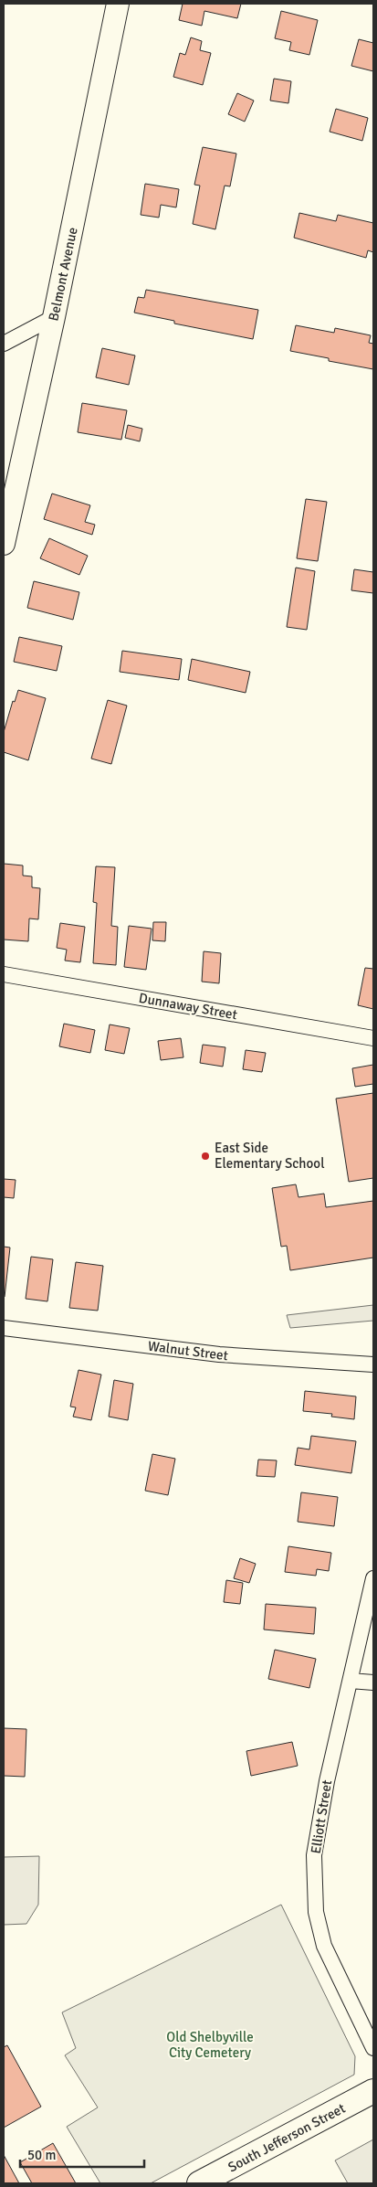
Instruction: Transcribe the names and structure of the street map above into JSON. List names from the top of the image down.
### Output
{
  "streets": {
    "main road": ["Belmont Avenue", "South Jefferson Street"],
    "street": ["Dunnaway Street", "Walnut Street", "Elliott Street"]
  },
  "parks": ["Old Shelbyville City Cemetery"],
  "places": ["East Side Elementary School"],
  "scale_bar": "50 m"
}
